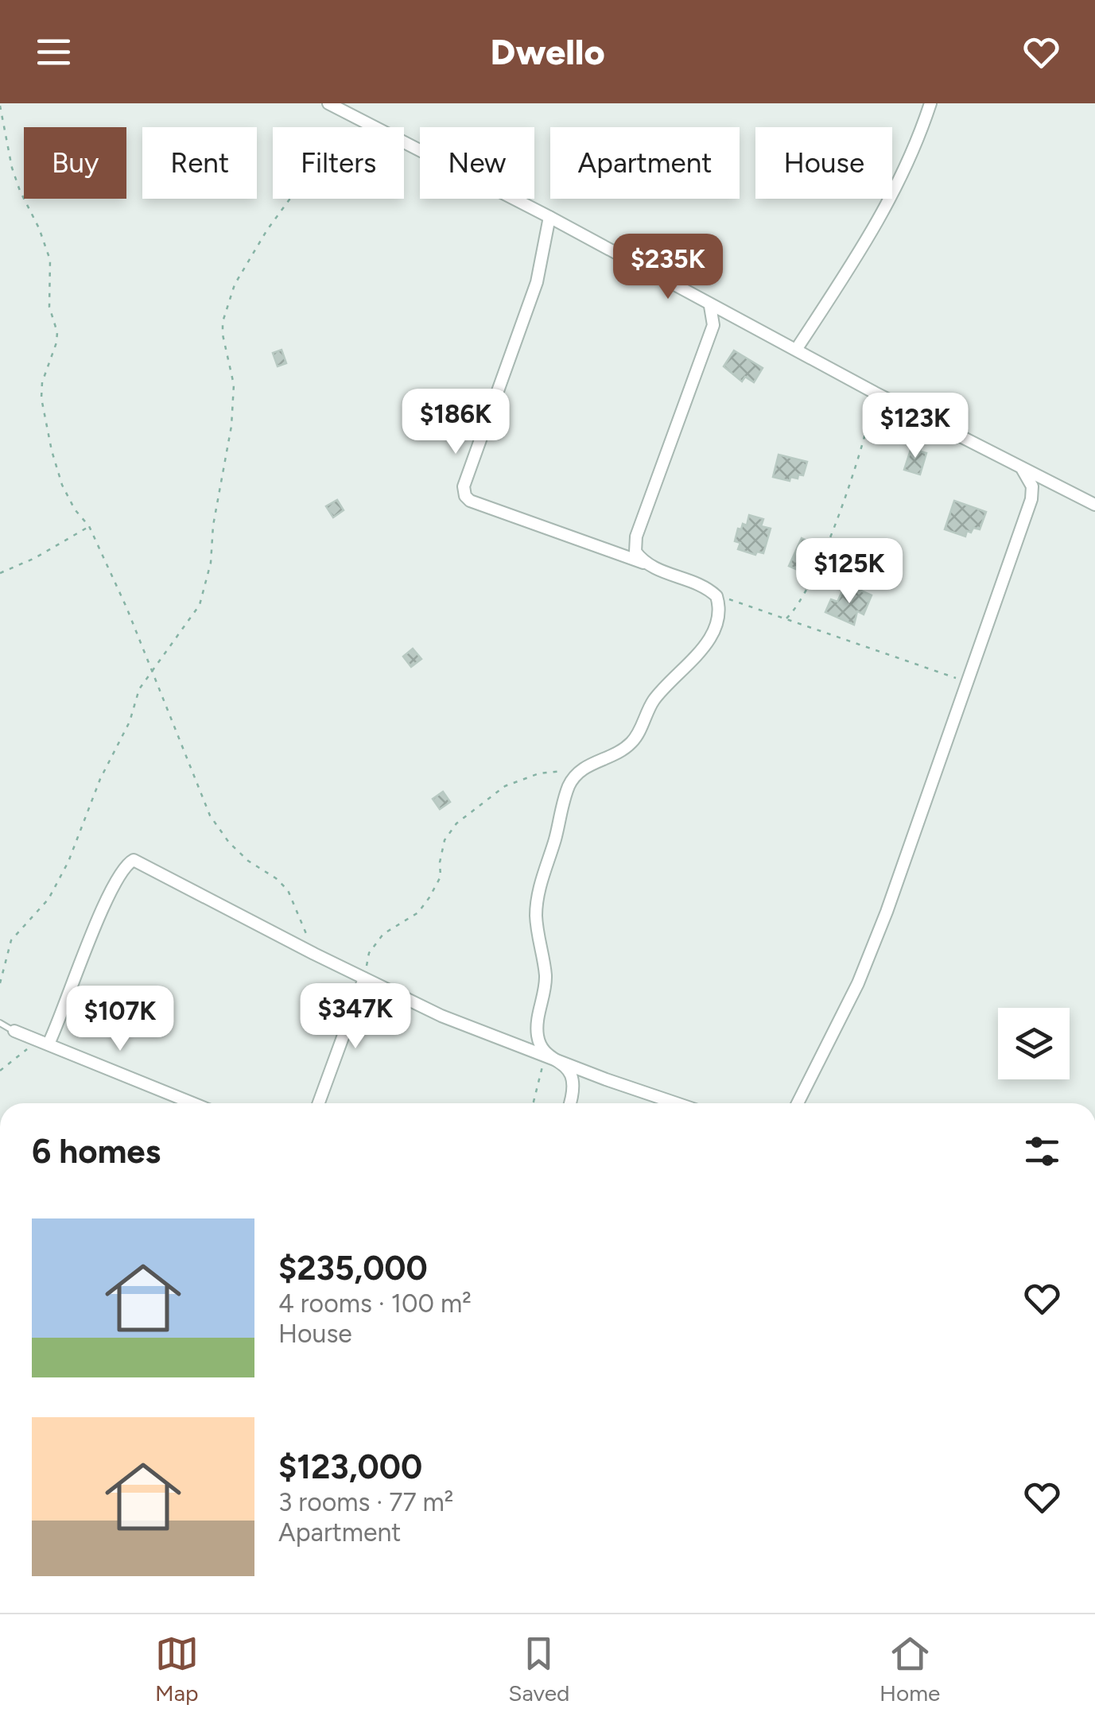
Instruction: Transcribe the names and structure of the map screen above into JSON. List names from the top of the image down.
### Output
{
  "page": {
    "header": "Dwello",
    "chip": [
      "Buy",
      "Rent",
      "Filters",
      "New",
      "Apartment",
      "House"
    ],
    "price": [
      "$235K",
      "$186K",
      "$123K",
      "$125K",
      "$347K",
      "$107K"
    ],
    "heading": "6 homes",
    "list": [
      {
        "name": "$235,000",
        "note": "4 rooms · 100 m² · House"
      },
      {
        "name": "$123,000",
        "note": "3 rooms · 77 m² · Apartment"
      }
    ],
    "tabs": ["Map", "Saved", "Home"]
  }
}
